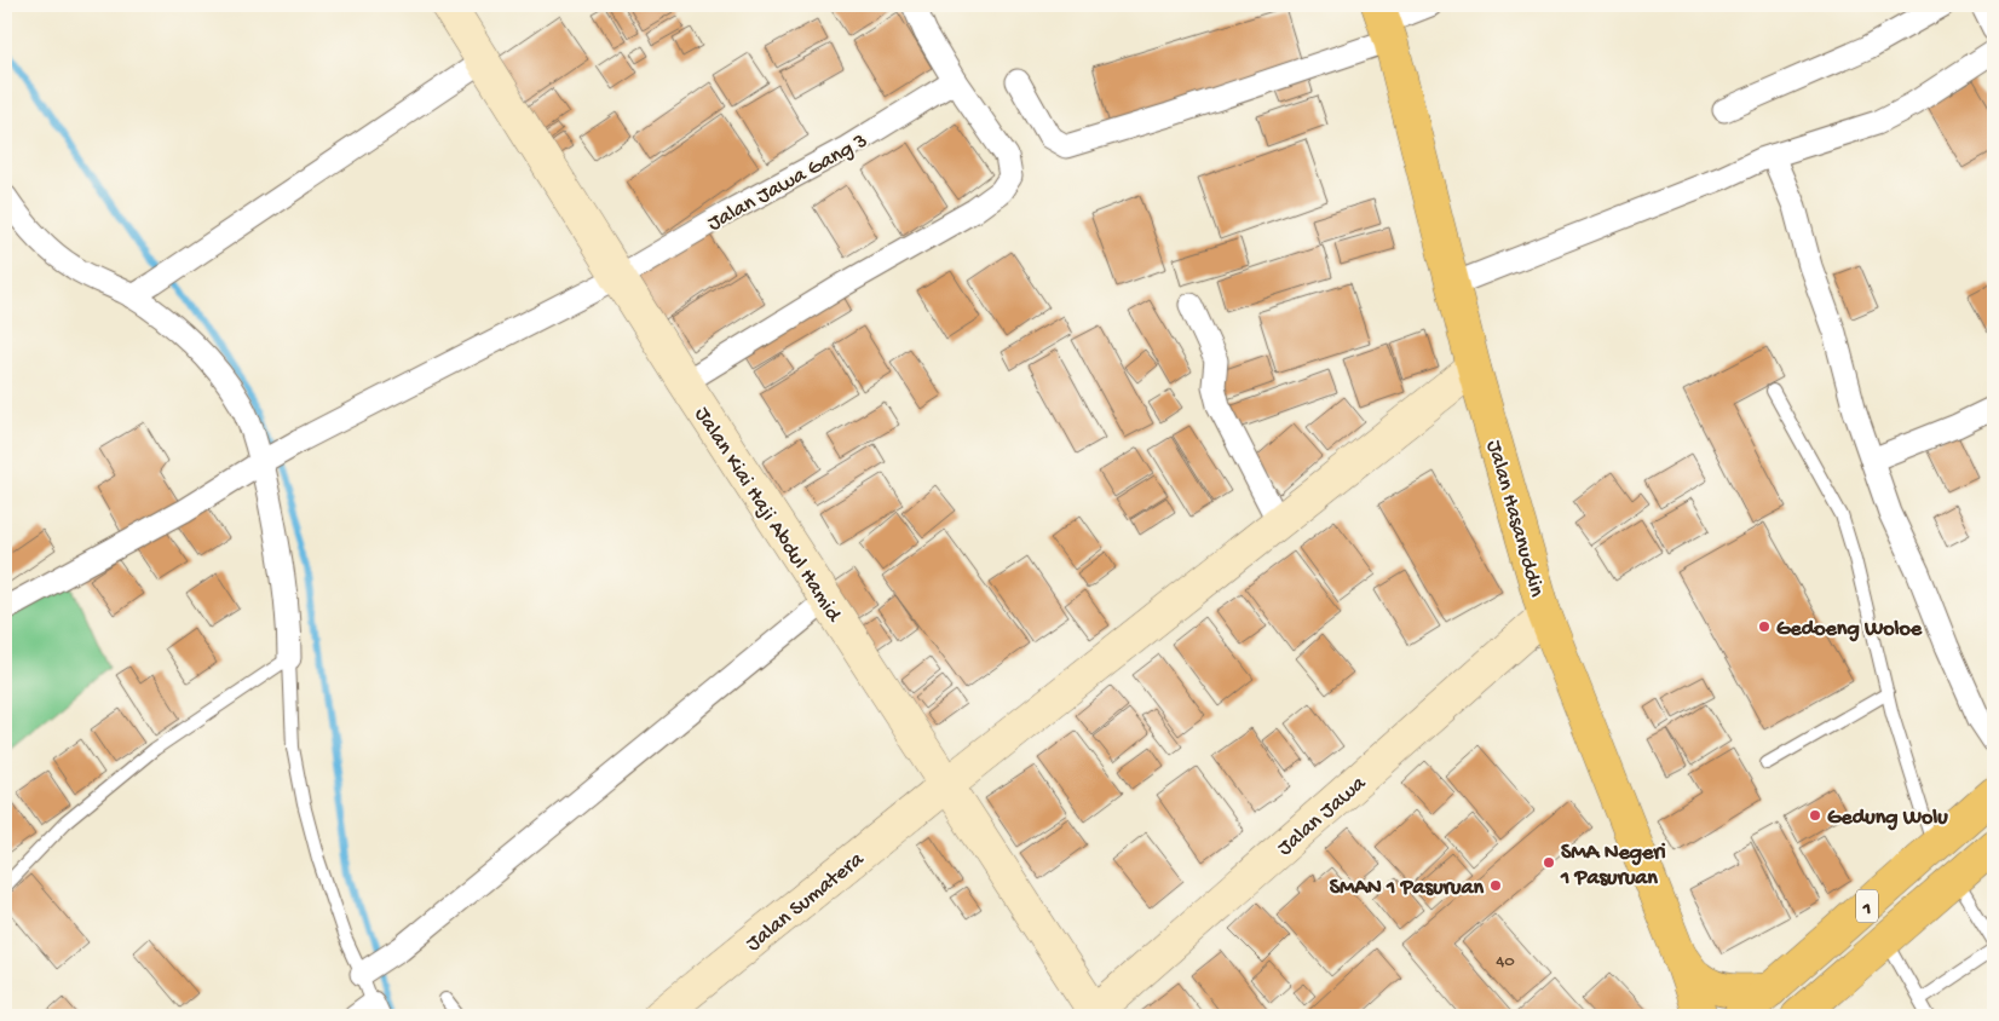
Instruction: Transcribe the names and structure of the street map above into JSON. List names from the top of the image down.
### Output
{
  "streets": {
    "main road": ["Jalan Hasanuddin", "1"],
    "street": [
      "Jalan Jawa Gang 3",
      "Jalan Kiai Haji Abdul Hamid",
      "Jalan Jawa",
      "Jalan Sumatera"
    ]
  },
  "crossings": [
    ["Jalan Jawa Gang 3", "Jalan Kiai Haji Abdul Hamid"],
    ["Jalan Kiai Haji Abdul Hamid", "Jalan Jawa"],
    ["Jalan Kiai Haji Abdul Hamid", "Jalan Sumatera"],
    ["Jalan Hasanuddin", "Jalan Jawa"],
    ["Jalan Hasanuddin", "Jalan Sumatera"]
  ],
  "places": [
    "Gedoeng Woloe",
    "Gedung Wolu",
    "SMA Negeri 1 Pasuruan",
    "SMAN 1 Pasuruan"
  ],
  "house_numbers": ["40"]
}
